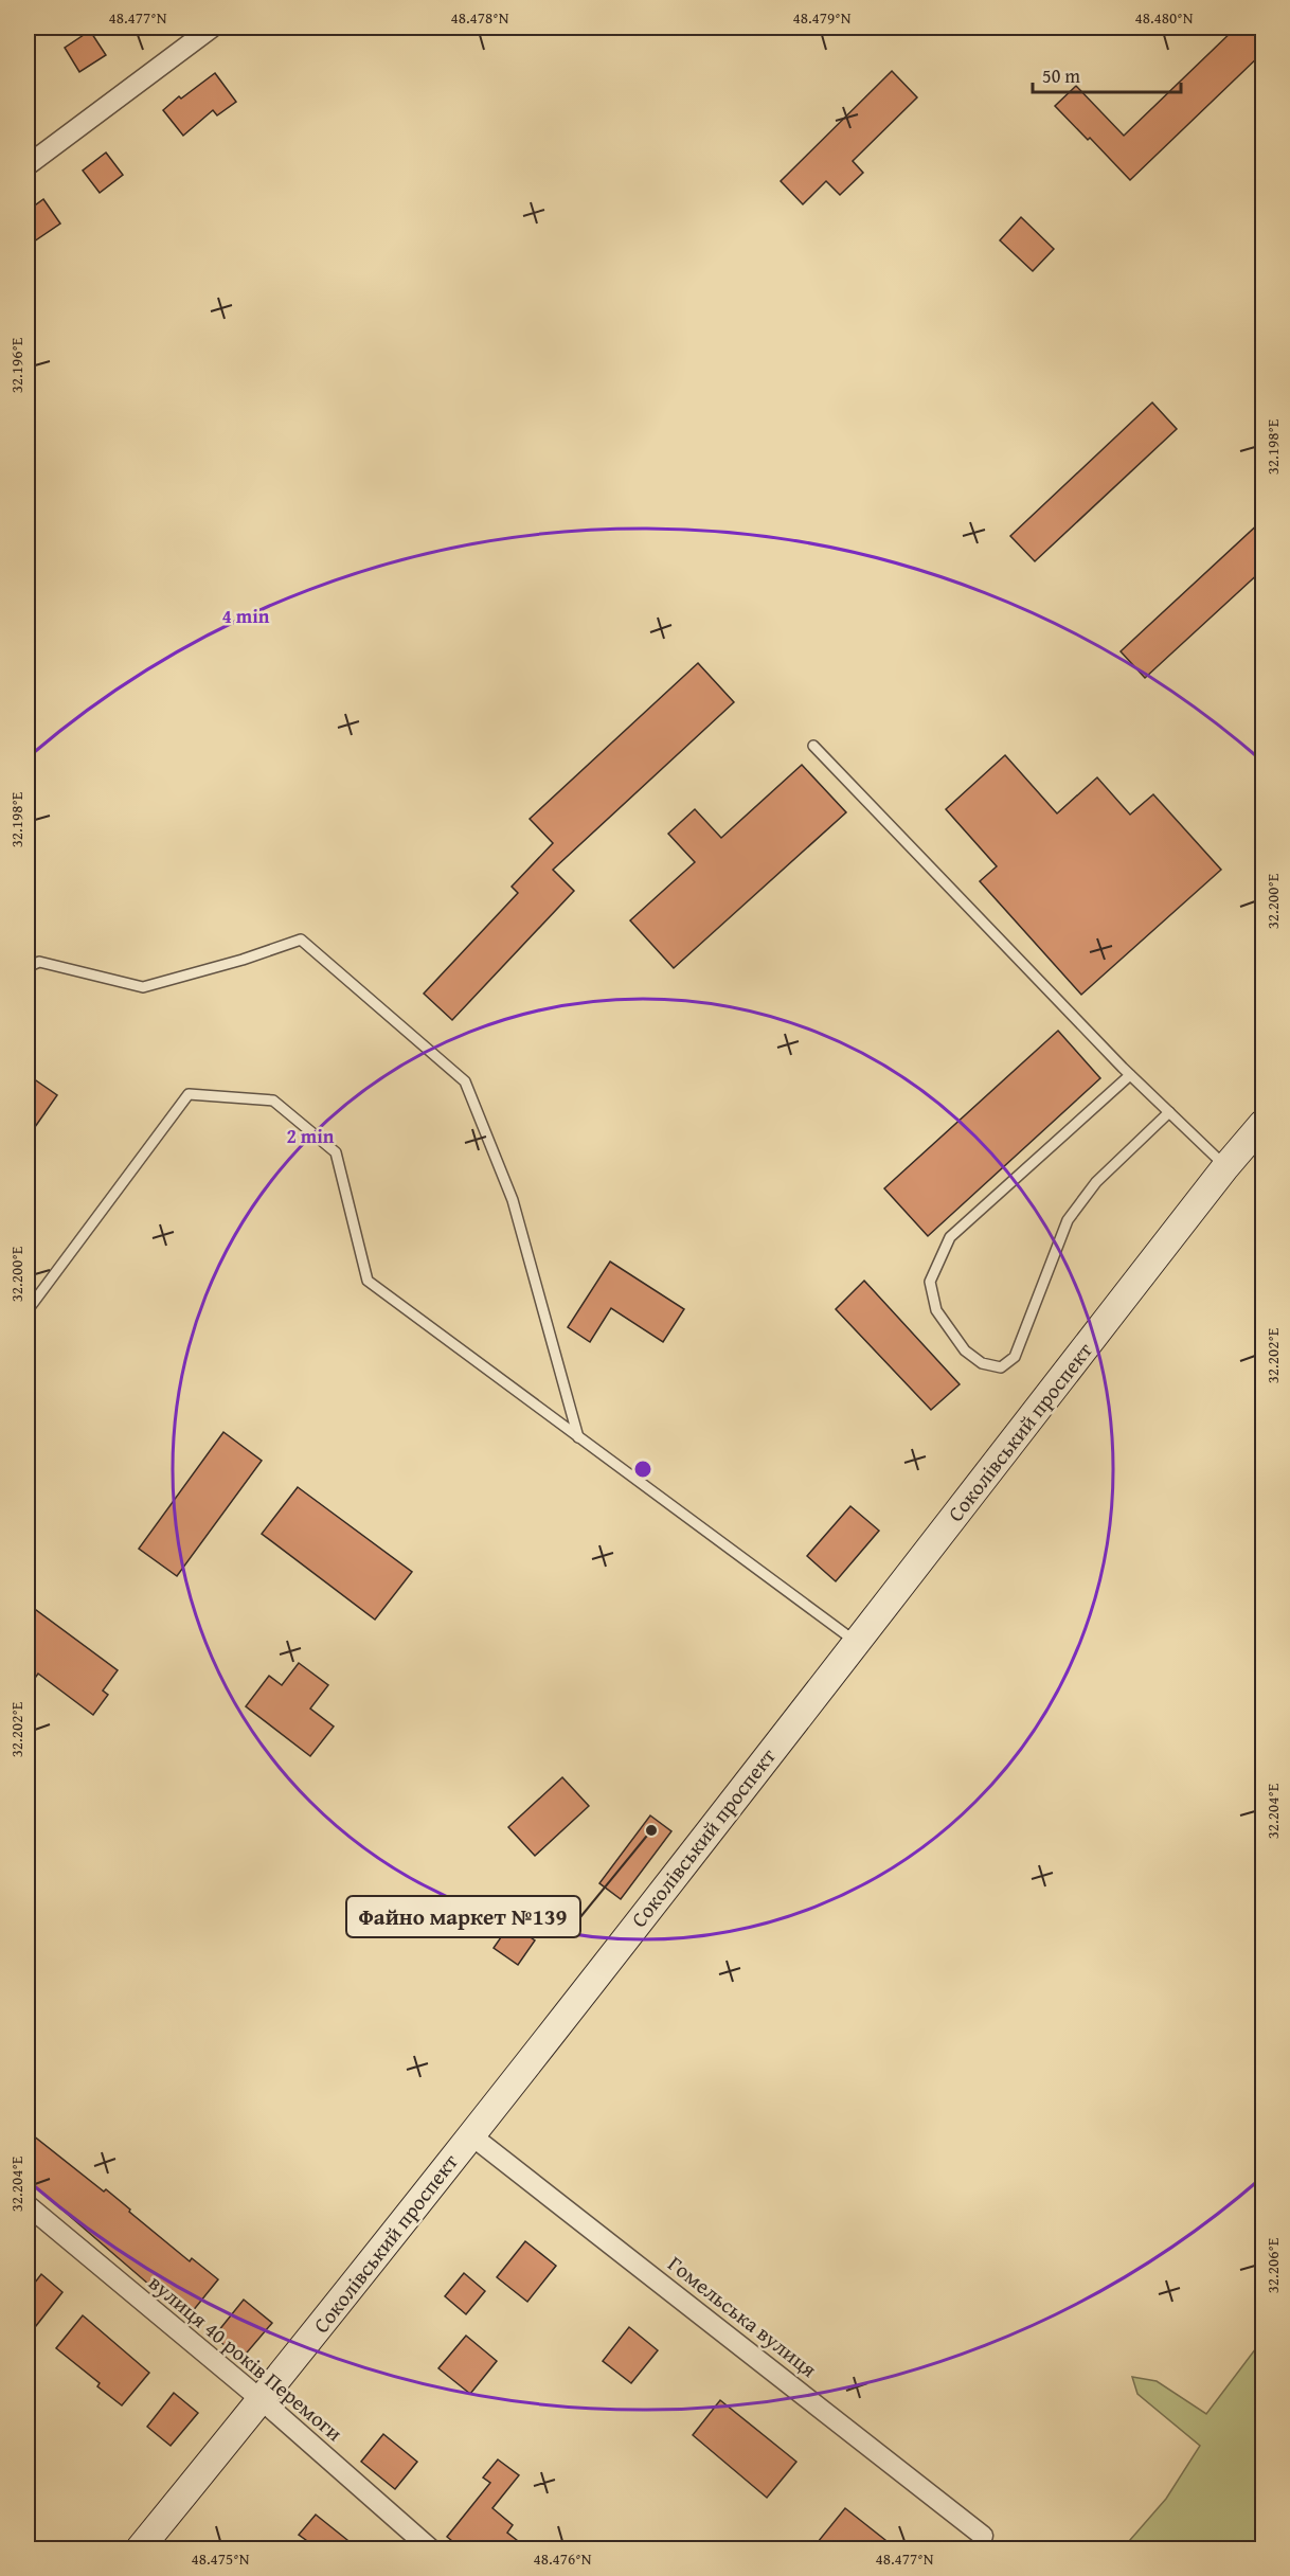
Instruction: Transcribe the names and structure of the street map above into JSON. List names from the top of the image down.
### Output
{
  "streets": {
    "street": ["Соколівський проспект", "Гомельська вулиця", "вулиця 40 років Перемоги"]
  },
  "crossings": [
    ["Соколівський проспект", "Гомельська вулиця"],
    ["Соколівський проспект", "вулиця 40 років Перемоги"]
  ],
  "places": ["Файно маркет №139"],
  "scale_bar": "50 m",
  "coordinates": [
    "48.477°N",
    "48.478°N",
    "48.479°N",
    "48.480°N",
    "32.196°E",
    "32.198°E",
    "32.200°E",
    "32.202°E",
    "32.204°E",
    "32.206°E",
    "48.475°N",
    "48.476°N"
  ],
  "rings": ["4 min", "2 min"]
}
